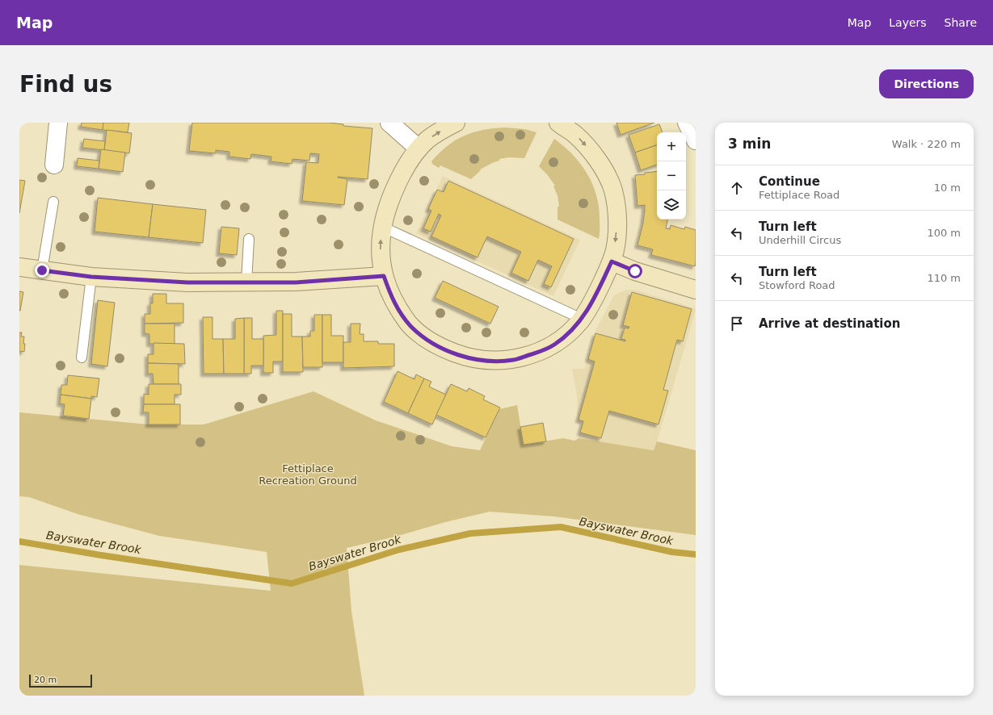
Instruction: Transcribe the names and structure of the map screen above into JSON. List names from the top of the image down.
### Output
{
  "water": ["Bayswater Brook"],
  "parks": ["Fettiplace Recreation Ground"],
  "scale_bar": "20 m",
  "page": {
    "header": "Map",
    "nav": ["Map", "Layers", "Share"],
    "buttons": "Directions",
    "title": "Find us",
    "heading": ["3 min", "Walk · 220 m"],
    "map_buttons": ["+", "−"],
    "list": [
      ["Continue", "Fettiplace Road", "10 m"],
      ["Turn left", "Underhill Circus", "100 m"],
      ["Turn left", "Stowford Road", "110 m"],
      "Arrive at destination"
    ],
    "scale": "20 m"
  }
}
